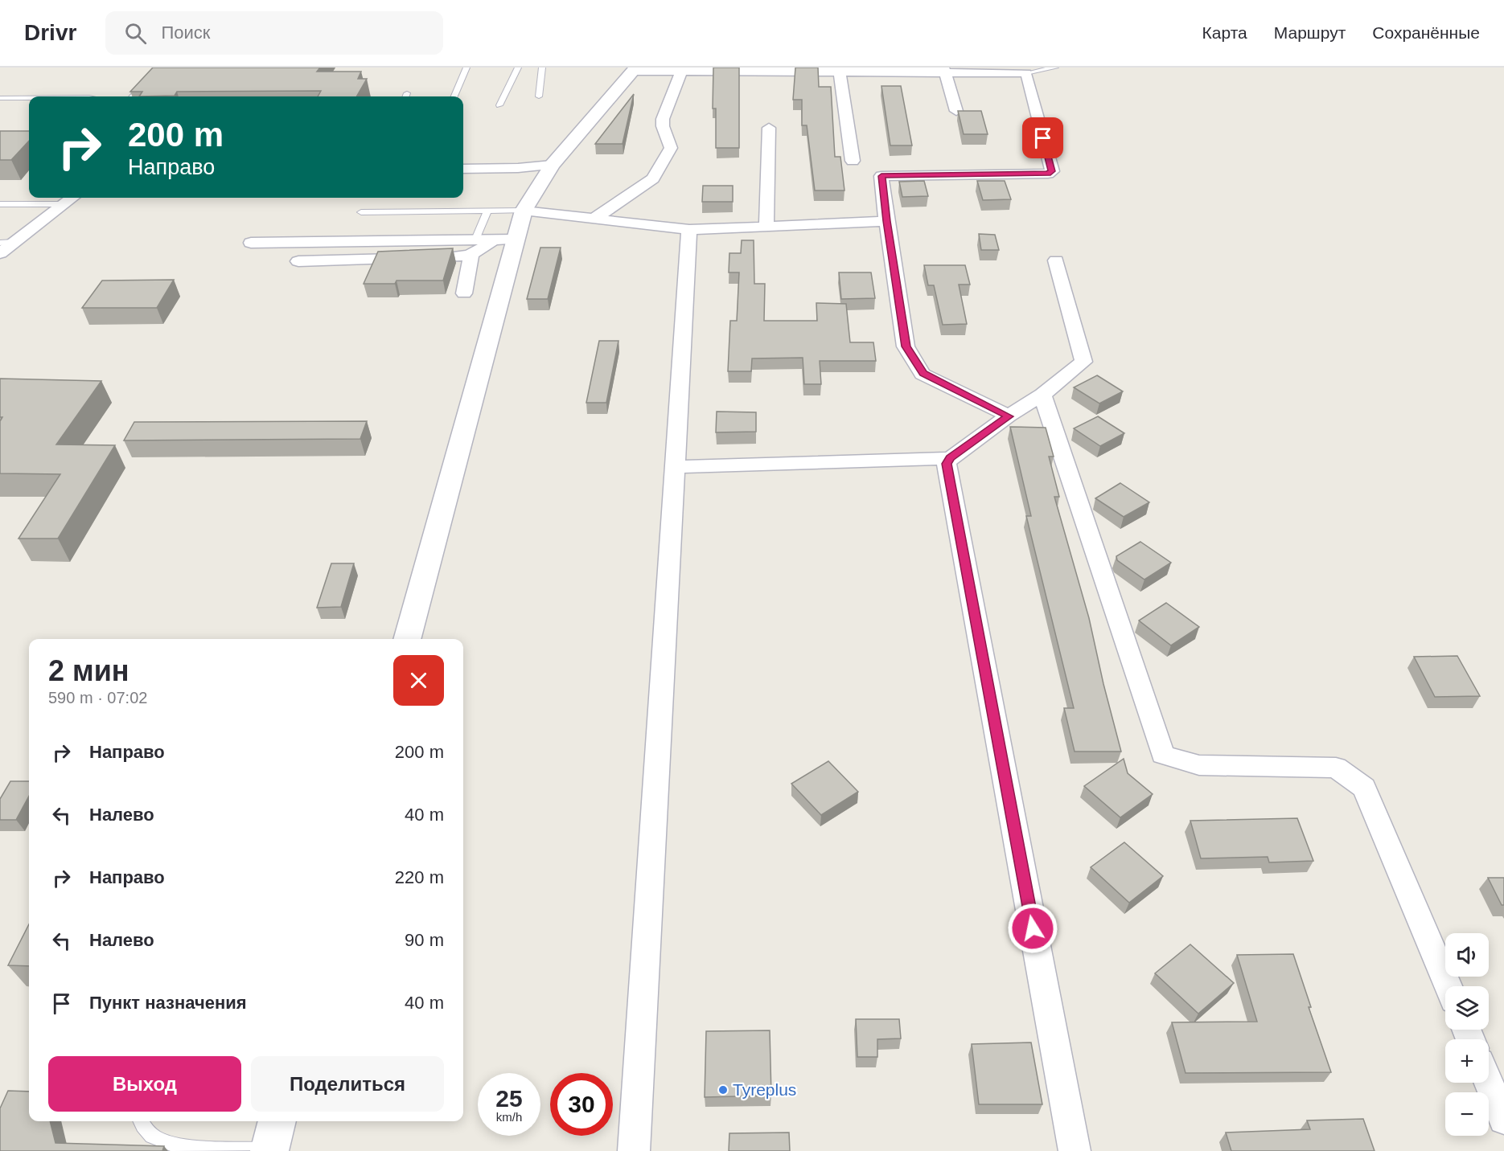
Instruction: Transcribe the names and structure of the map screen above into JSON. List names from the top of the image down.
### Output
{
  "places": ["Tyreplus"],
  "page": {
    "header": "Drivr",
    "search": "Поиск",
    "nav": ["Карта", "Маршрут", "Сохранённые"],
    "turn": ["200 m", "Направо"],
    "heading": ["2 мин", "590 m · 07:02"],
    "list": [
      {
        "name": "Направо",
        "value": "200 m"
      },
      {
        "name": "Налево",
        "value": "40 m"
      },
      {
        "name": "Направо",
        "value": "220 m"
      },
      {
        "name": "Налево",
        "value": "90 m"
      },
      {
        "name": "Пункт назначения",
        "value": "40 m"
      }
    ],
    "map_buttons": ["+", "−"],
    "buttons": ["Выход", "Поделиться"],
    "speed": "25 km/h",
    "limit": "30"
  }
}
